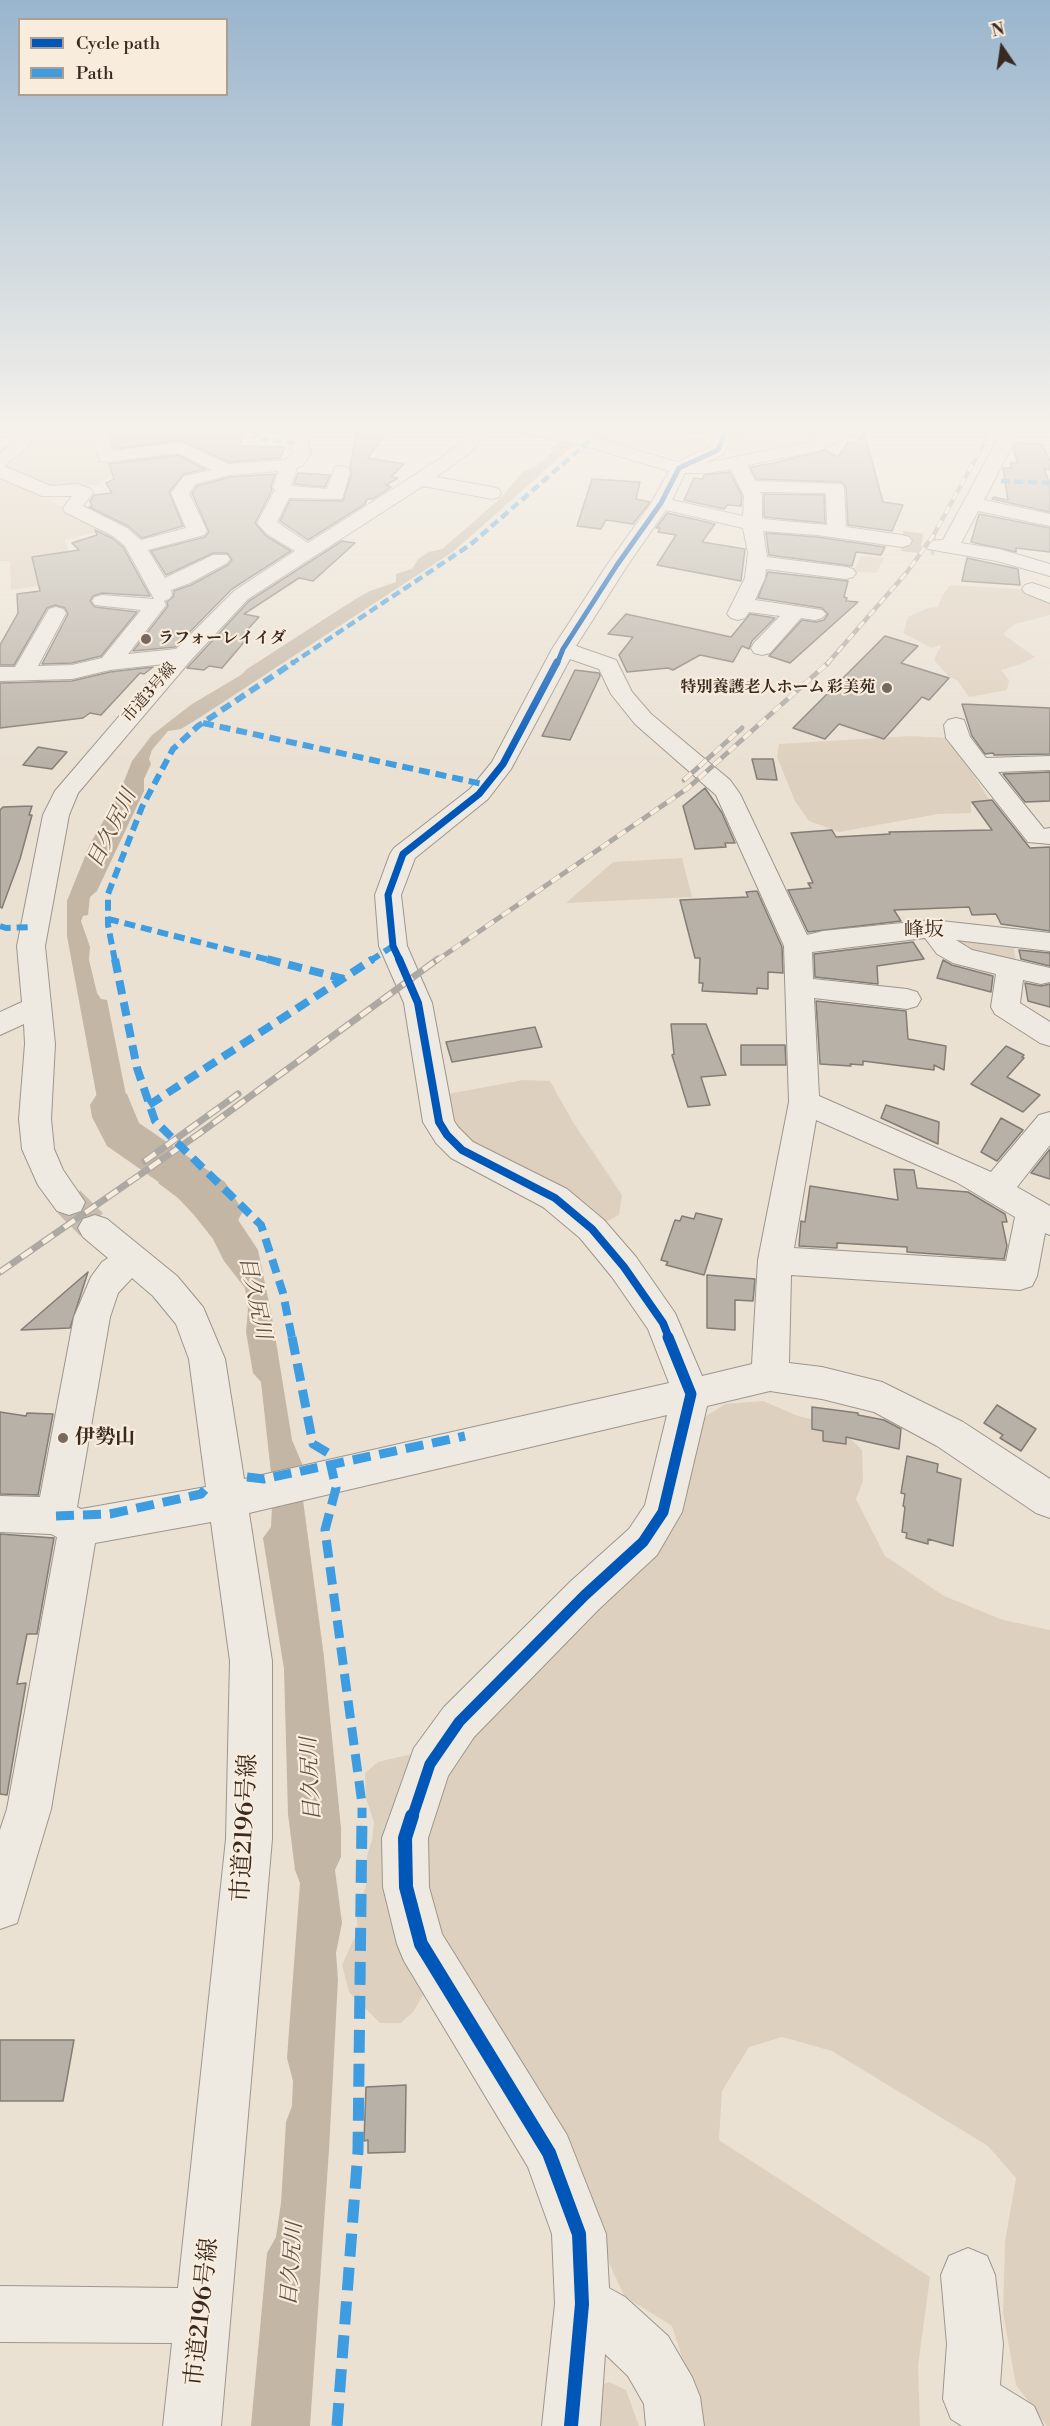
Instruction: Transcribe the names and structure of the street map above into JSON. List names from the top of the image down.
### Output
{
  "streets": {
    "street": ["市道3号線", "峰坂", "市道2196号線"]
  },
  "water": ["目久尻川"],
  "places": ["ラフォーレイイダ", "特別養護老人ホーム 彩美苑", "伊勢山"],
  "legend": ["Cycle path", "Path"],
  "north": "top"
}
